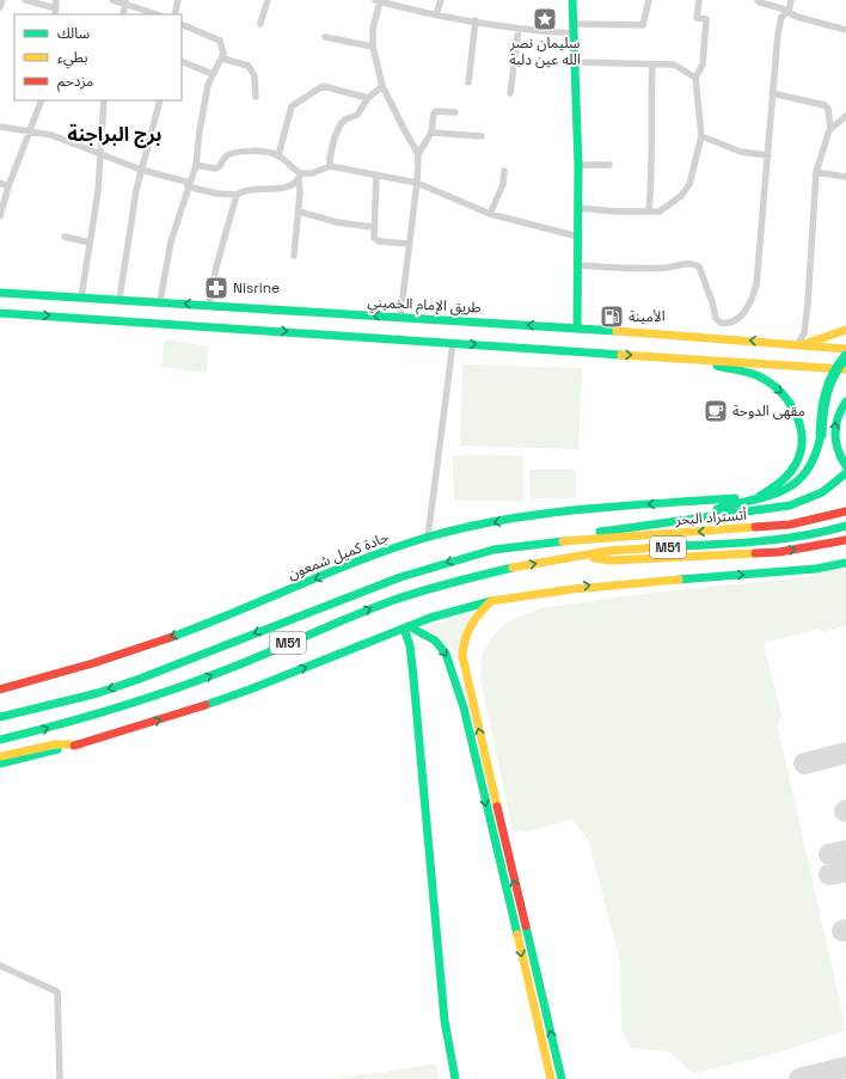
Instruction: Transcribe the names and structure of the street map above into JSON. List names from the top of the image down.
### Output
{
  "streets": {
    "main road": [
      "طريق الإمام الخميني",
      "أتستراد البحر",
      "M51",
      "جادة كميل شمعون"
    ]
  },
  "crossings": [
    ["أتستراد البحر", "M51"]
  ],
  "districts": ["برج البراجنة"],
  "places": {
    "place": ["سليمان نصر الله عين دلبة"],
    "pharmacy": ["Nisrine"],
    "fuel station": ["الأمينة"],
    "cafe": ["مقهى الدوحة"]
  },
  "legend": ["سالك", "بطيء", "مزدحم"]
}
